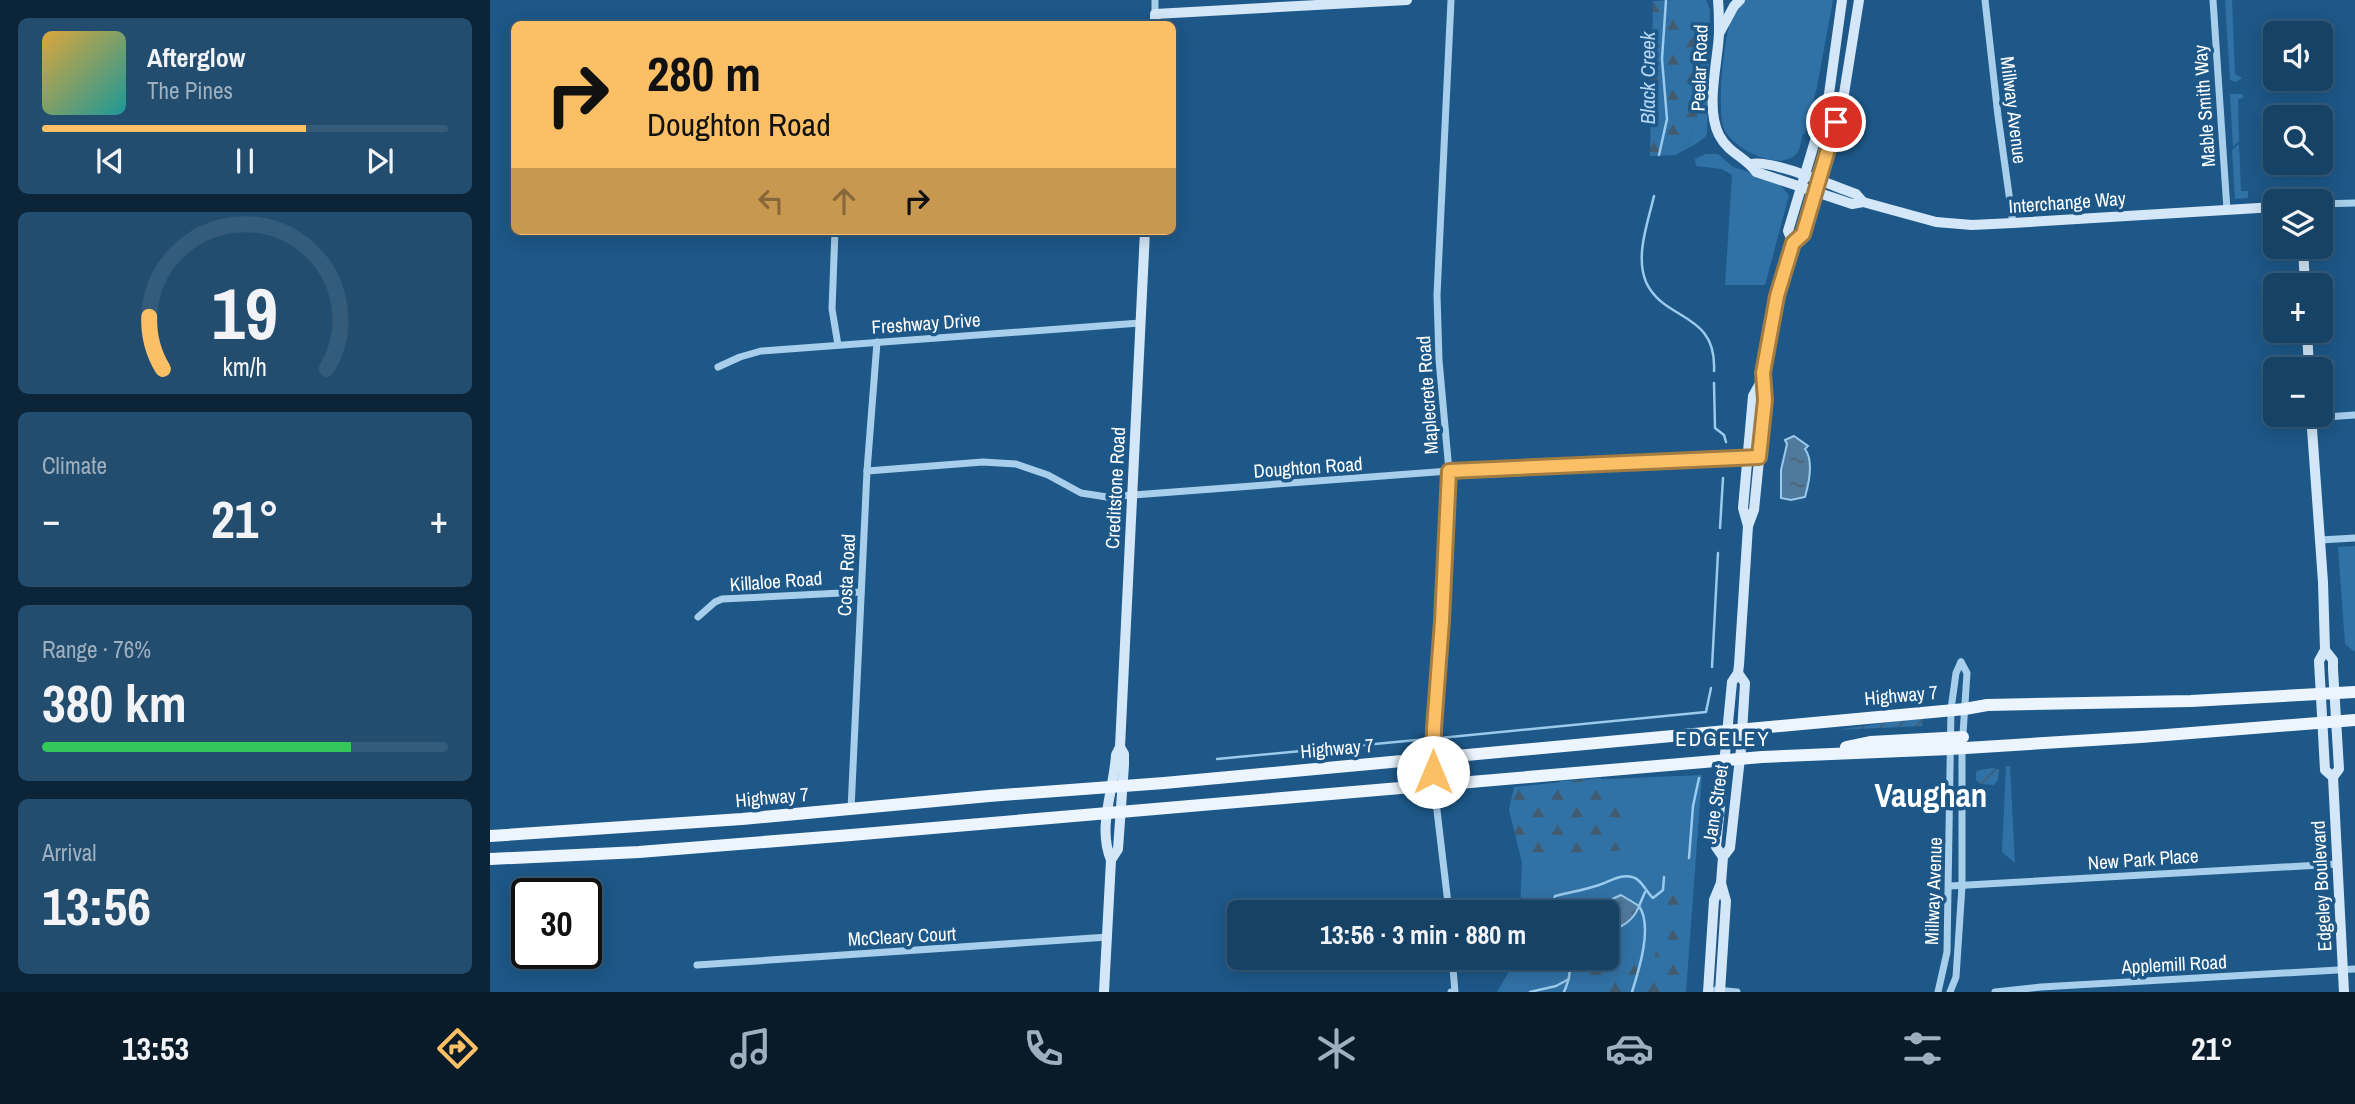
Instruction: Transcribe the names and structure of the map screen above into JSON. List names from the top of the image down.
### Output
{
  "streets": {
    "main road": ["Highway 7"],
    "street": [
      "Peelar Road",
      "Mable Smith Way",
      "Millway Avenue",
      "Interchange Way",
      "Freshway Drive",
      "Maplecrete Road",
      "Doughton Road",
      "Creditstone Road",
      "Costa Road",
      "Killaloe Road",
      "Jane Street",
      "New Park Place",
      "Edgeley Boulevard",
      "McCleary Court",
      "Applemill Road"
    ]
  },
  "crossings": [
    ["Peelar Road", "Interchange Way"],
    ["Peelar Road", "Jane Street"],
    ["Mable Smith Way", "Interchange Way"],
    ["Millway Avenue", "Interchange Way"],
    ["Millway Avenue", "Highway 7"],
    ["Millway Avenue", "New Park Place"],
    ["Interchange Way", "Jane Street"],
    ["Freshway Drive", "Creditstone Road"],
    ["Freshway Drive", "Costa Road"],
    ["Maplecrete Road", "Doughton Road"],
    ["Maplecrete Road", "Highway 7"],
    ["Doughton Road", "Creditstone Road"],
    ["Doughton Road", "Costa Road"],
    ["Doughton Road", "Jane Street"],
    ["Creditstone Road", "Highway 7"],
    ["Creditstone Road", "McCleary Court"],
    ["Costa Road", "Killaloe Road"],
    ["Costa Road", "Highway 7"],
    ["Highway 7", "Jane Street"],
    ["Highway 7", "Edgeley Boulevard"],
    ["New Park Place", "Edgeley Boulevard"],
    ["Edgeley Boulevard", "Applemill Road"]
  ],
  "districts": ["EDGELEY", "Vaughan"],
  "water": ["Black Creek"],
  "page": {
    "map_buttons": ["+", "−"],
    "turn": ["280 m", "Doughton Road"],
    "song": ["Afterglow", "The Pines"],
    "tile": [
      "Climate",
      ["Range · 76%", "380 km"],
      ["Arrival", "13:56"]
    ],
    "heat": ["−", "21°", "+"],
    "limit": "30",
    "trip": "13:56 · 3 min · 880 m",
    "tabs": ["13:53", "21°"],
    "gauge": ["19", "km/h"]
  }
}
